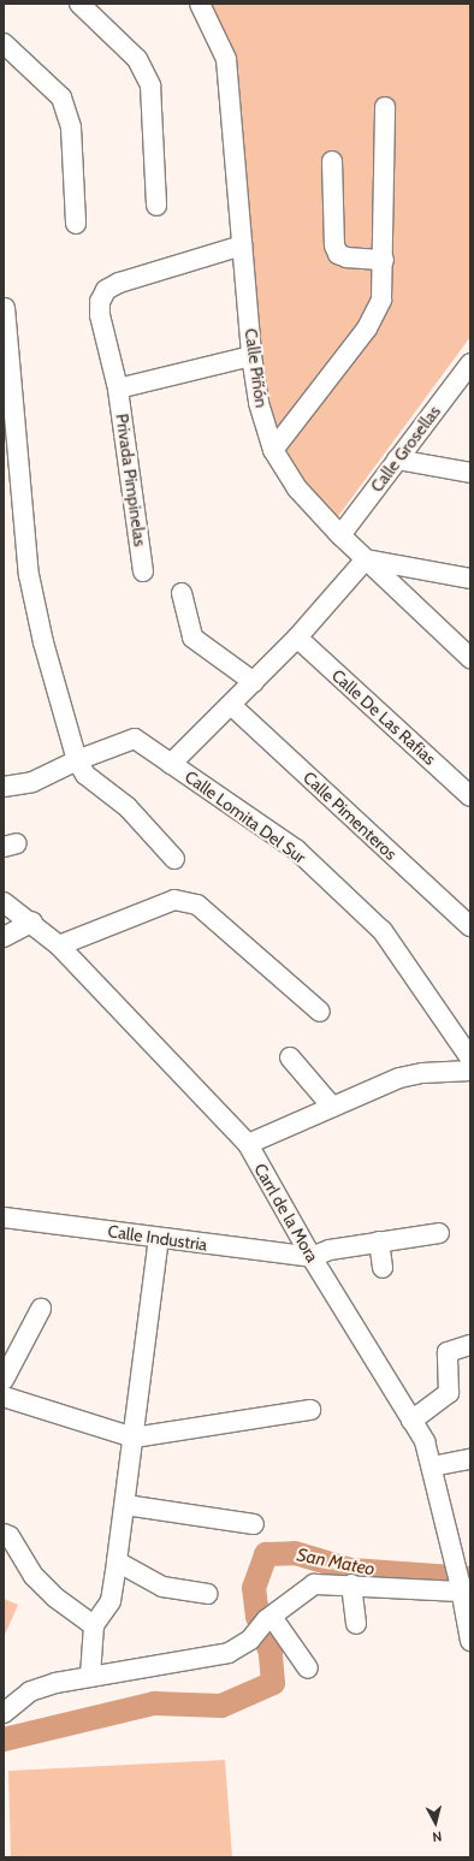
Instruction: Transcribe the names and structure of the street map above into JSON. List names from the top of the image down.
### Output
{
  "streets": {
    "street": [
      "Calle Piñón",
      "Calle Grosellas",
      "Privada Pimpinelas",
      "Calle De Las Rafias",
      "Calle Pimenteros",
      "Calle Lomita Del Sur",
      "Carrl de la Mora",
      "Calle Industria"
    ]
  },
  "crossings": [
    ["Calle Piñón", "Calle Grosellas"],
    ["Calle Piñón", "Privada Pimpinelas"],
    ["Carrl de la Mora", "Calle Industria"]
  ],
  "water": ["San Mateo"],
  "north": "bottom"
}
